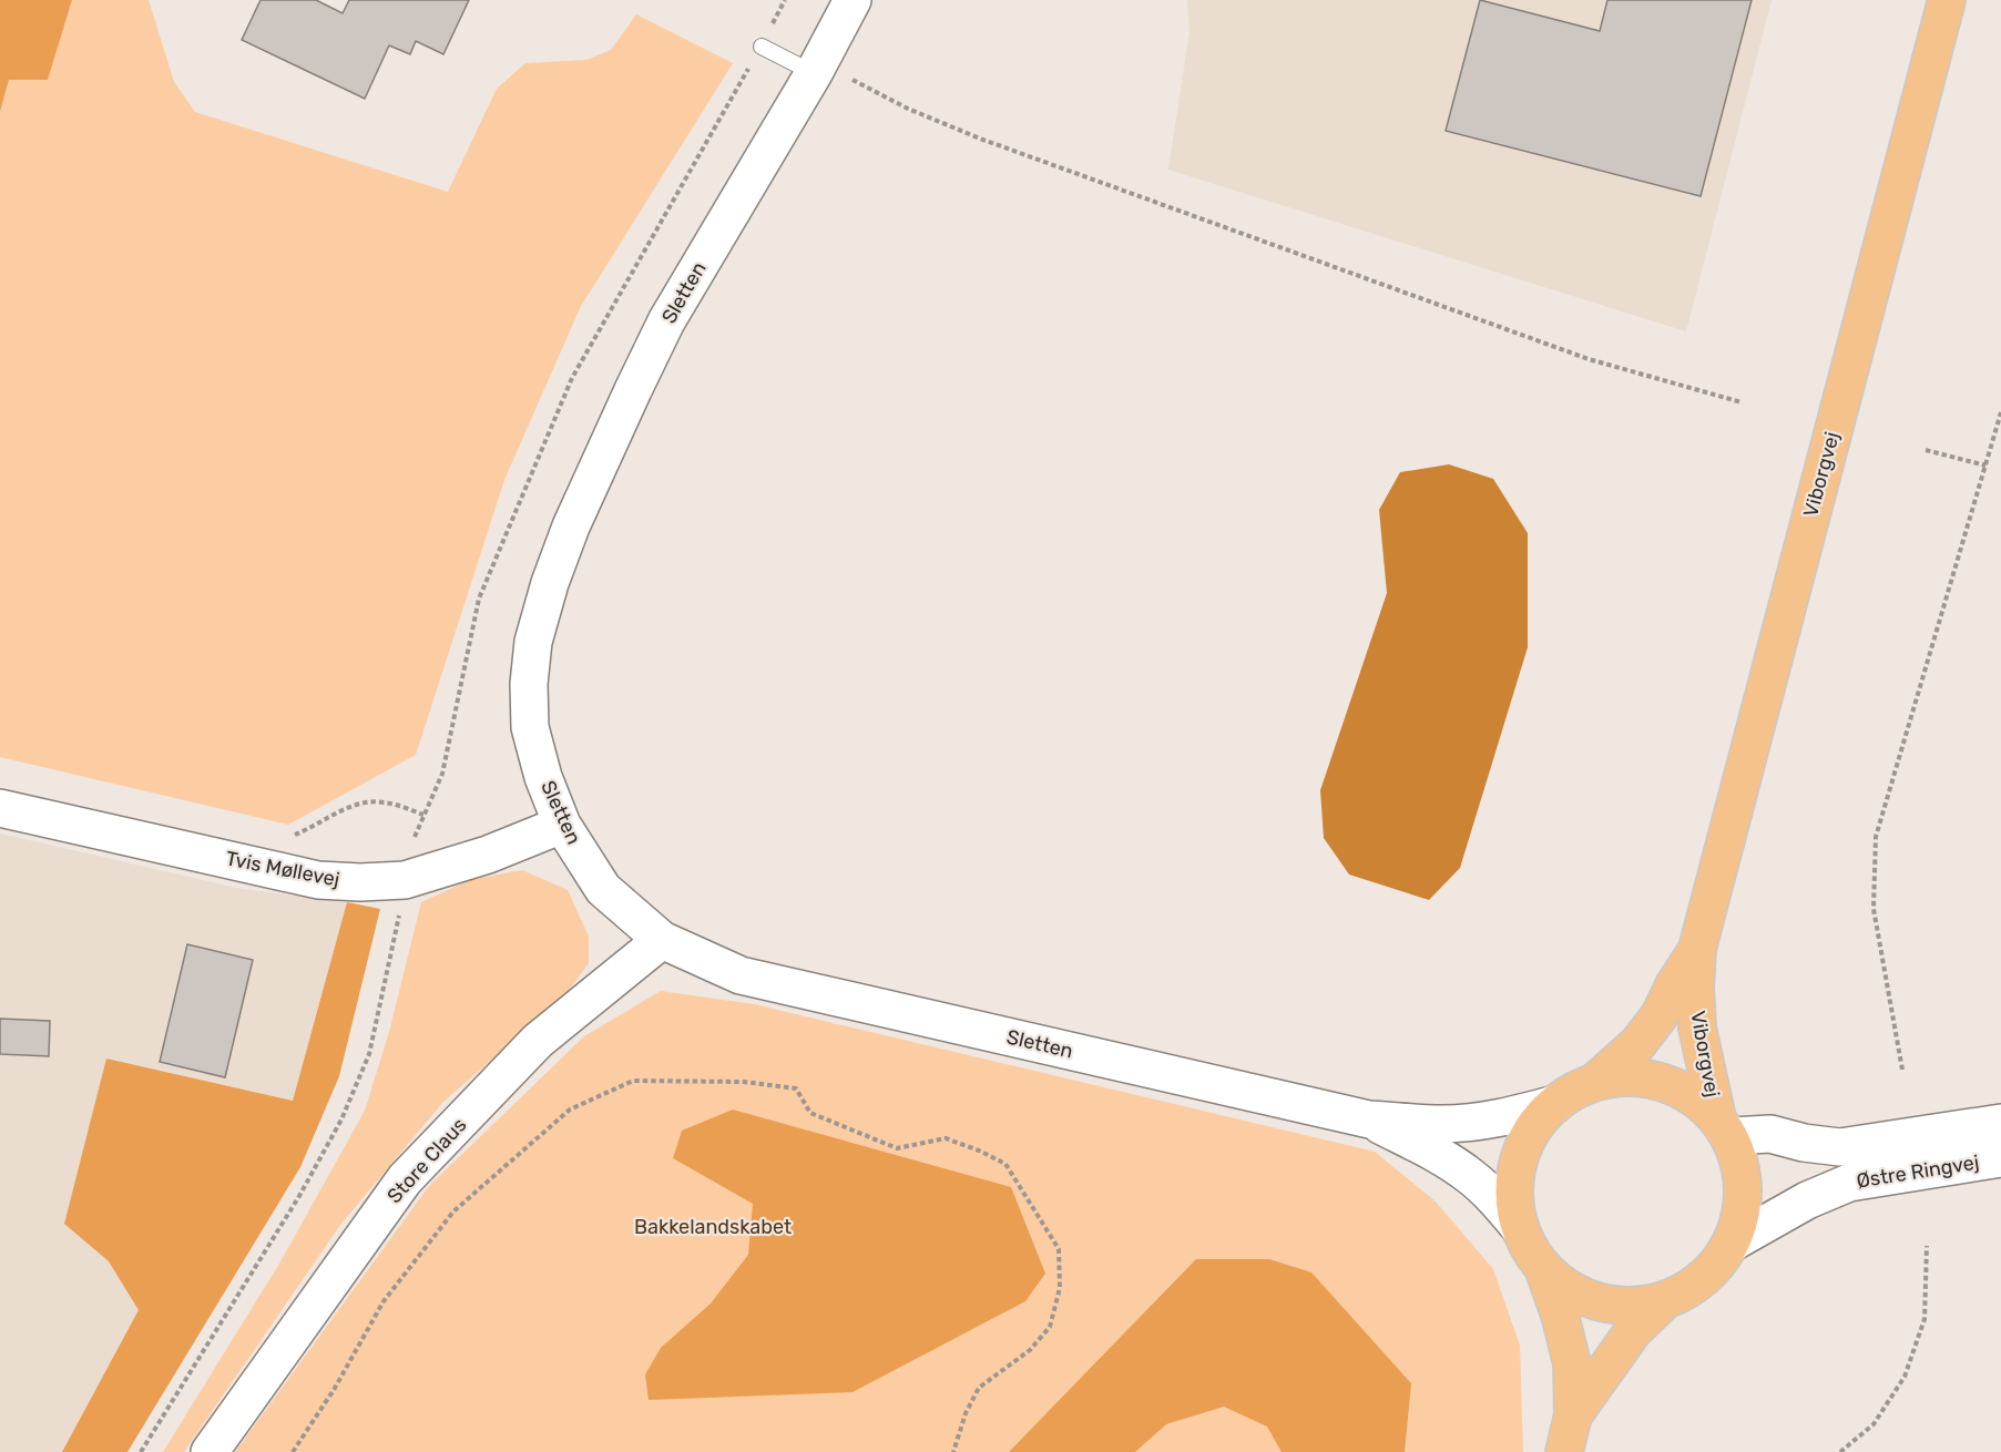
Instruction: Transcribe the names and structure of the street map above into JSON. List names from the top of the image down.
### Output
{
  "streets": {
    "main road": ["Viborgvej"],
    "street": [
      "Sletten",
      "Tvis Møllevej",
      "Store Claus",
      "Østre Ringvej"
    ]
  },
  "crossings": [
    ["Sletten", "Viborgvej"],
    ["Sletten", "Tvis Møllevej"],
    ["Sletten", "Store Claus"],
    ["Sletten", "Østre Ringvej"],
    ["Viborgvej", "Østre Ringvej"]
  ],
  "parks": ["Bakkelandskabet"]
}
